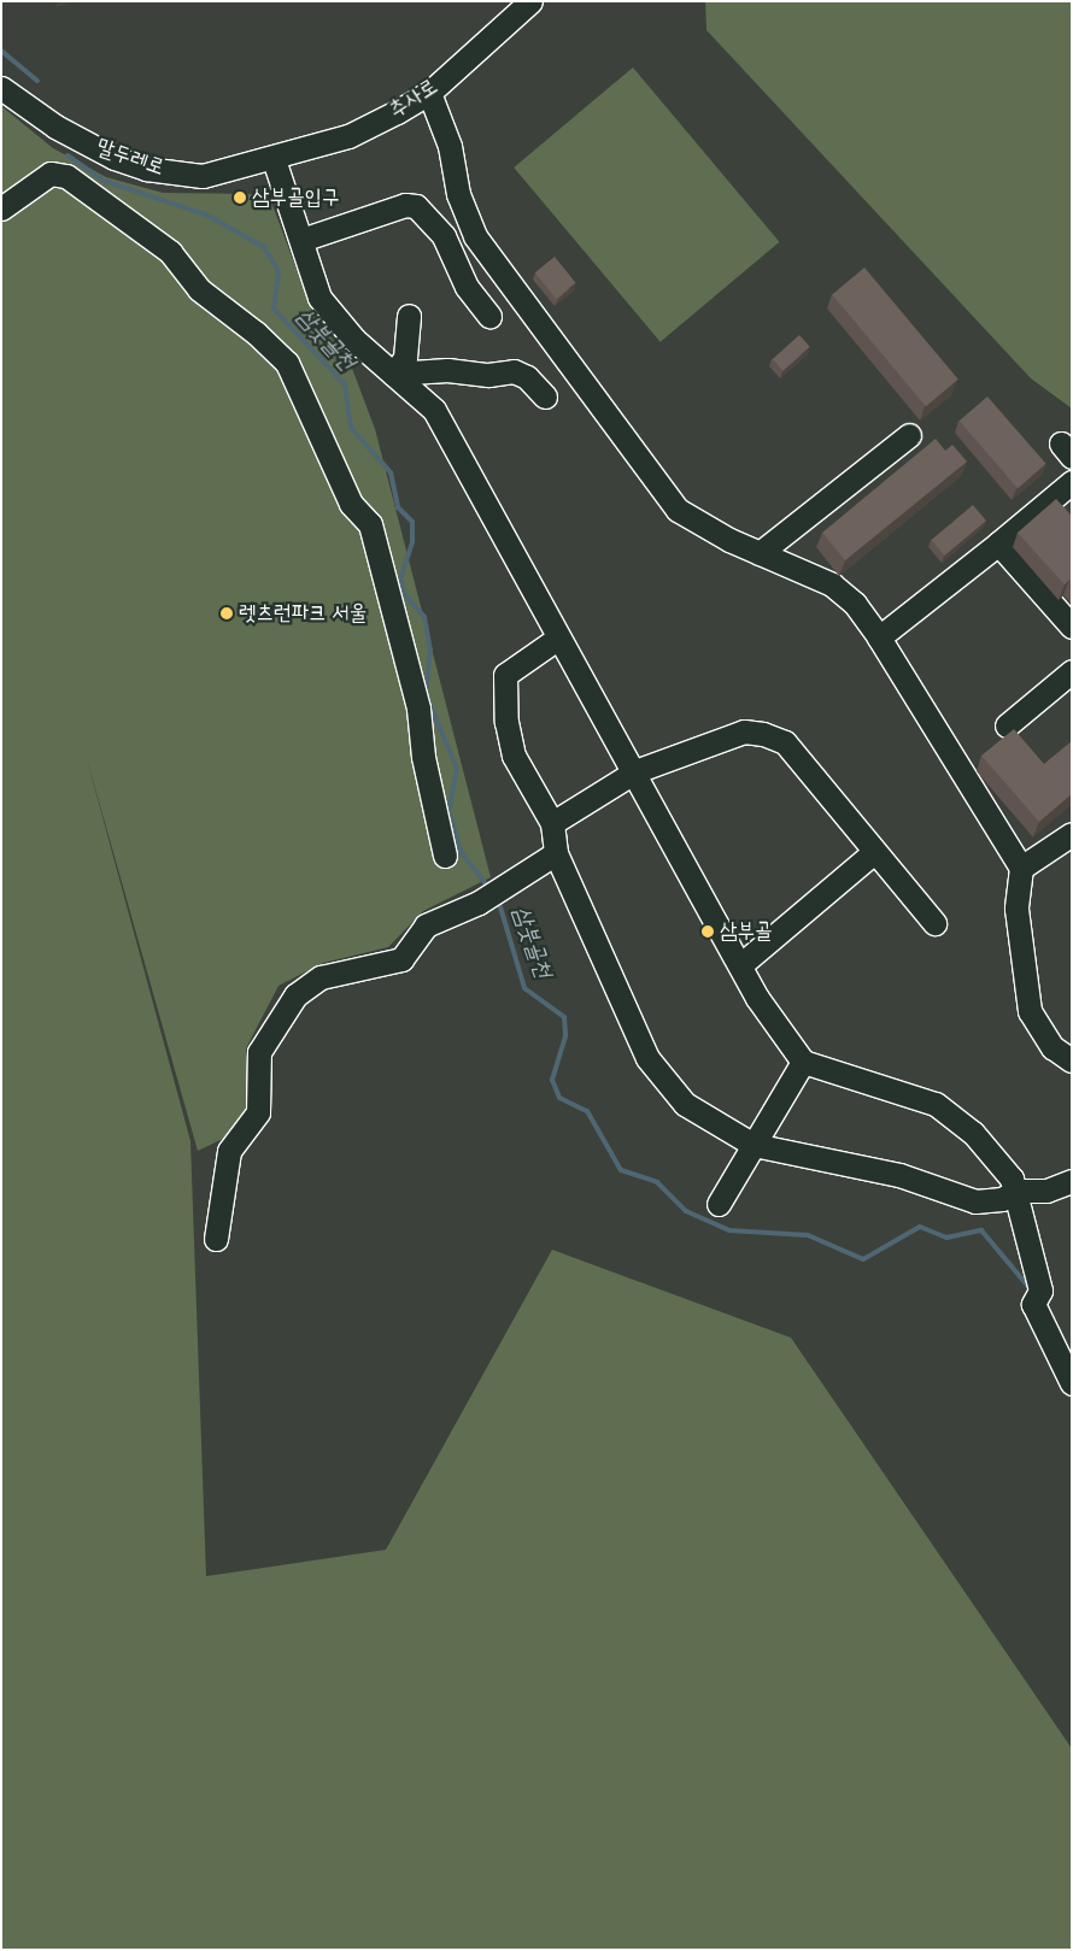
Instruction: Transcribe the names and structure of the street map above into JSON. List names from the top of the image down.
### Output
{
  "streets": {
    "street": ["추사로", "말두레로"]
  },
  "crossings": [
    ["추사로", "말두레로"]
  ],
  "water": ["삼붓골천"],
  "places": ["삼부골입구", "렛츠런파크 서울", "삼부골"]
}
